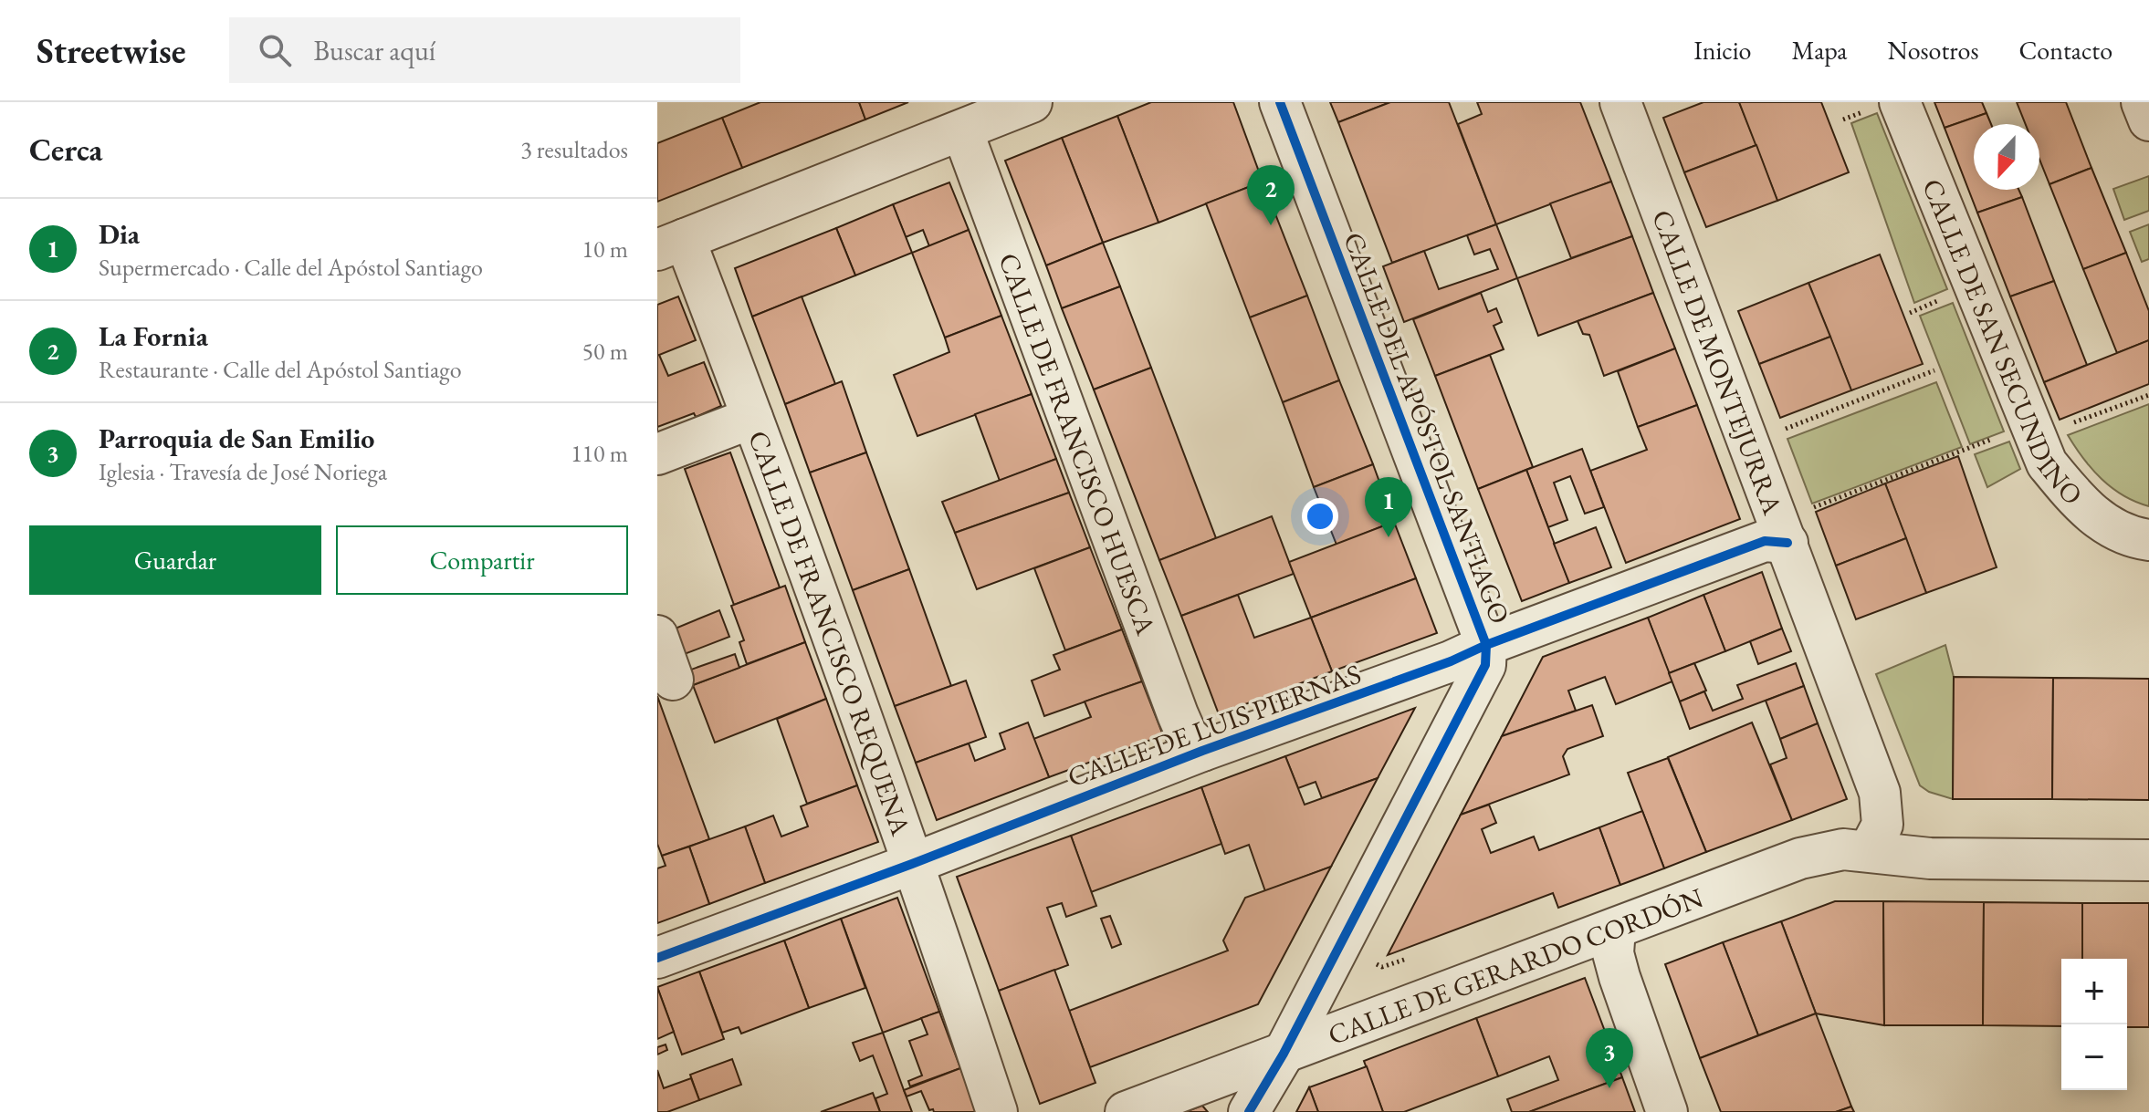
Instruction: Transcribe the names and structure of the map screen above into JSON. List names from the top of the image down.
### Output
{
  "streets": {
    "street": [
      "CALLE DE SAN SECUNDINO",
      "CALLE DE MONTEJURRA",
      "CALLE DEL APÓSTOL SANTIAGO",
      "CALLE DE FRANCISCO HUESCA",
      "CALLE DE FRANCISCO REQUENA",
      "CALLE DE LUIS PIERNAS",
      "CALLE DE GERARDO CORDÓN"
    ]
  },
  "crossings": [
    ["CALLE DE MONTEJURRA", "CALLE DE LUIS PIERNAS"],
    ["CALLE DE MONTEJURRA", "CALLE DE GERARDO CORDÓN"],
    ["CALLE DEL APÓSTOL SANTIAGO", "CALLE DE LUIS PIERNAS"],
    ["CALLE DEL APÓSTOL SANTIAGO", "CALLE DE GERARDO CORDÓN"],
    ["CALLE DE FRANCISCO HUESCA", "CALLE DE LUIS PIERNAS"],
    ["CALLE DE FRANCISCO REQUENA", "CALLE DE LUIS PIERNAS"]
  ],
  "north": "bottom",
  "page": {
    "header": "Streetwise",
    "search": "Buscar aquí",
    "nav": [
      "Inicio",
      "Mapa",
      "Nosotros",
      "Contacto"
    ],
    "heading": ["Cerca", "3 resultados"],
    "pins": ["2", "1", "3"],
    "list": [
      {
        "mark": "1",
        "name": "Dia",
        "note": "Supermercado · Calle del Apóstol Santiago",
        "value": "10 m"
      },
      {
        "mark": "2",
        "name": "La Fornia",
        "note": "Restaurante · Calle del Apóstol Santiago",
        "value": "50 m"
      },
      {
        "mark": "3",
        "name": "Parroquia de San Emilio",
        "note": "Iglesia · Travesía de José Noriega",
        "value": "110 m"
      }
    ],
    "buttons": ["Guardar", "Compartir"],
    "map_buttons": ["+", "−"]
  }
}
